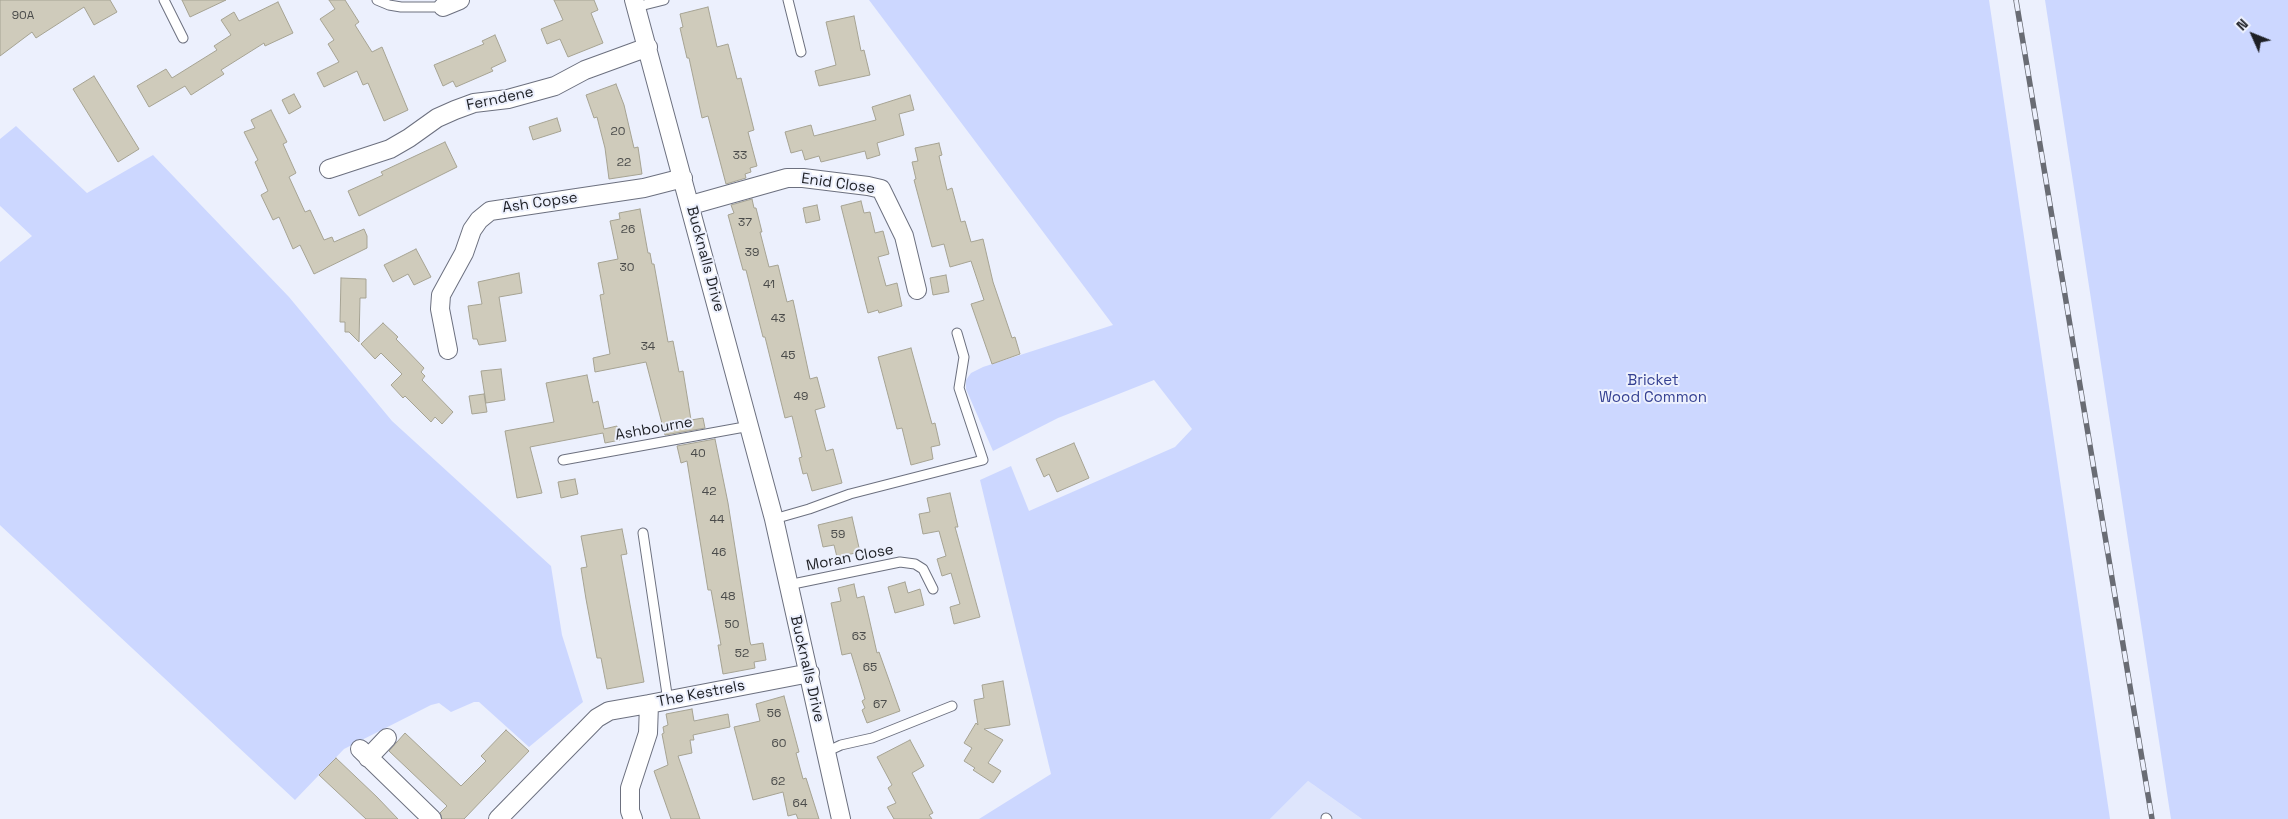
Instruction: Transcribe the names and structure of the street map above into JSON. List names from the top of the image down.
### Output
{
  "streets": {
    "street": [
      "Ferndene",
      "Enid Close",
      "Ash Copse",
      "Bucknalls Drive",
      "The Kestrels"
    ],
    "lane": ["Ashbourne", "Moran Close"]
  },
  "crossings": [
    ["Ferndene", "Bucknalls Drive"],
    ["Enid Close", "Bucknalls Drive"],
    ["Ash Copse", "Bucknalls Drive"],
    ["Bucknalls Drive", "Ashbourne"],
    ["Bucknalls Drive", "Moran Close"],
    ["Bucknalls Drive", "The Kestrels"]
  ],
  "parks": ["Bricket Wood Common"],
  "house_numbers": [
    "90A",
    "20",
    "33",
    "22",
    "37",
    "26",
    "39",
    "30",
    "41",
    "43",
    "34",
    "45",
    "49",
    "40",
    "42",
    "44",
    "59",
    "46",
    "48",
    "50",
    "63",
    "52",
    "65",
    "67",
    "56",
    "60",
    "62",
    "64"
  ],
  "north": "top left"
}
